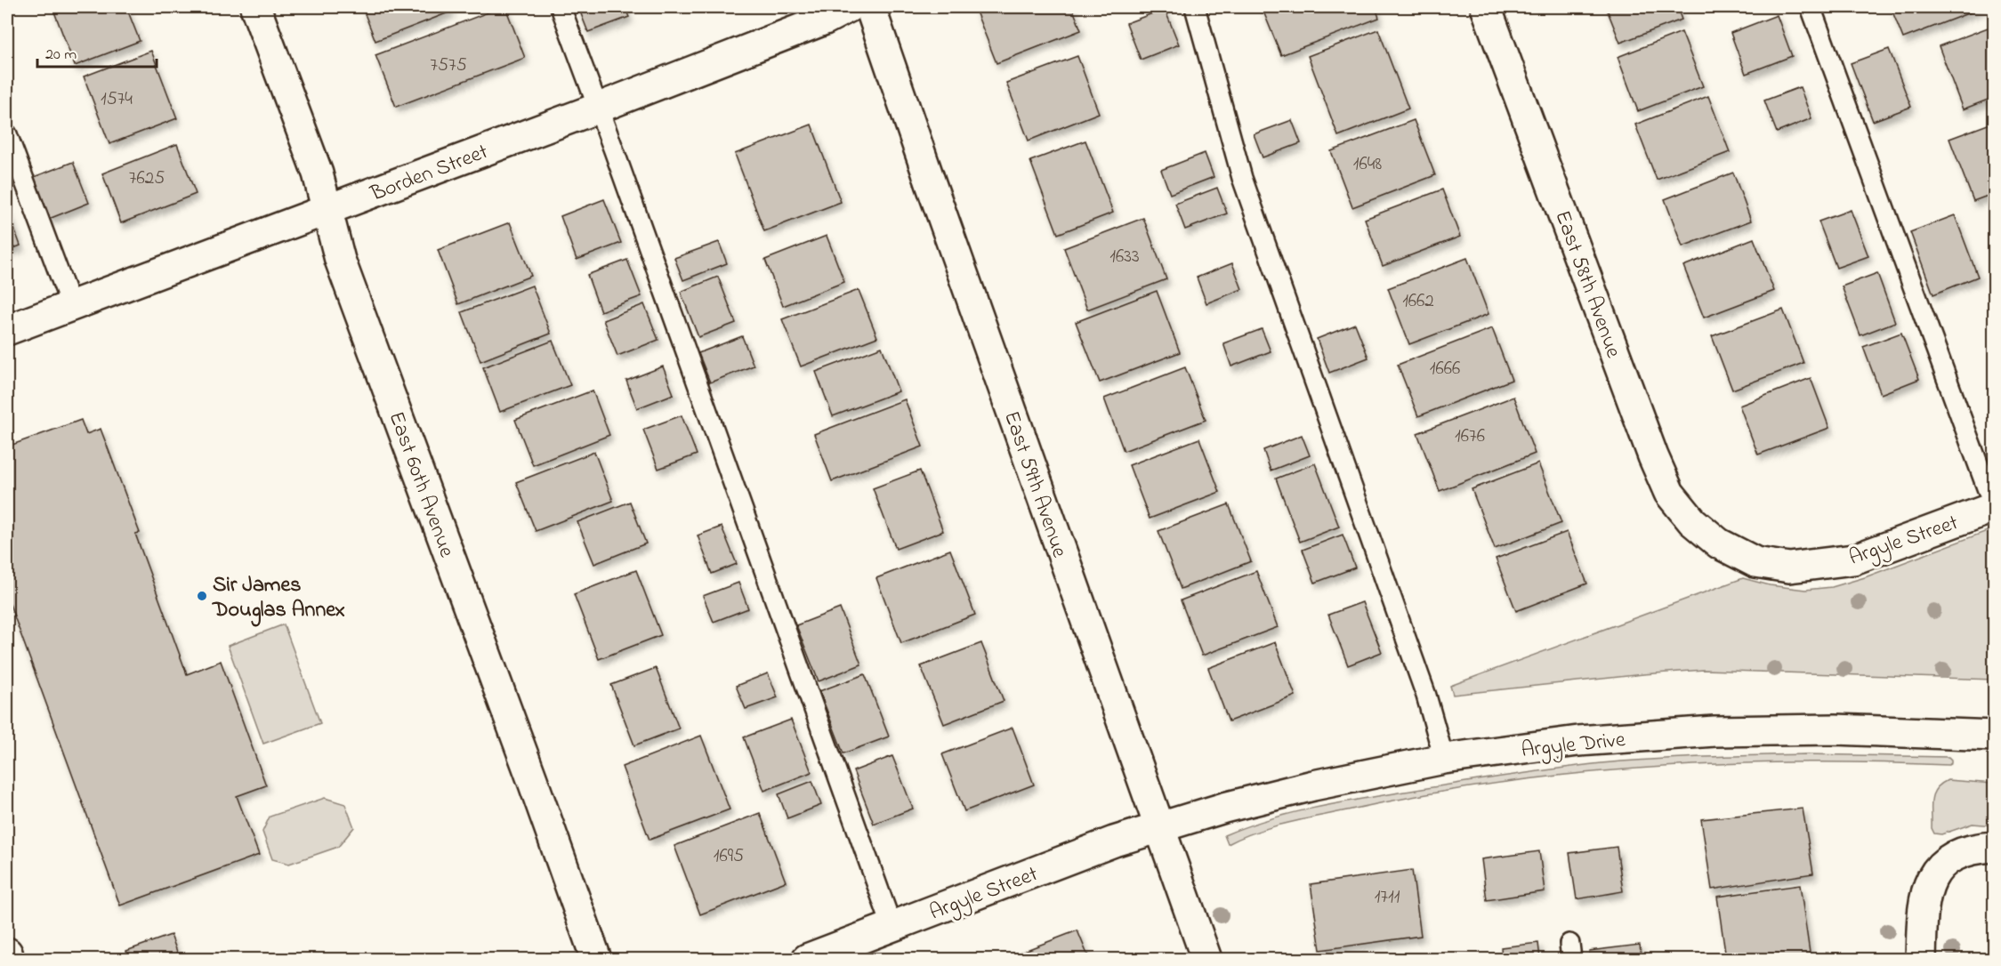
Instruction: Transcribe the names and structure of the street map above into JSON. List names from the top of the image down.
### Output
{
  "streets": {
    "street": [
      "Borden Street",
      "East 58th Avenue",
      "East 60th Avenue",
      "East 59th Avenue",
      "Argyle Street",
      "Argyle Drive"
    ]
  },
  "crossings": [
    ["Borden Street", "East 60th Avenue"],
    ["East 58th Avenue", "Argyle Street"],
    ["East 59th Avenue", "Argyle Street"],
    ["East 59th Avenue", "Argyle Drive"],
    ["Argyle Street", "Argyle Drive"]
  ],
  "places": ["Sir James Douglas Annex"],
  "house_numbers": [
    "7575",
    "1574",
    "1648",
    "7625",
    "1633",
    "1662",
    "1666",
    "1676",
    "1695",
    "1711"
  ],
  "scale_bar": "20 m"
}
